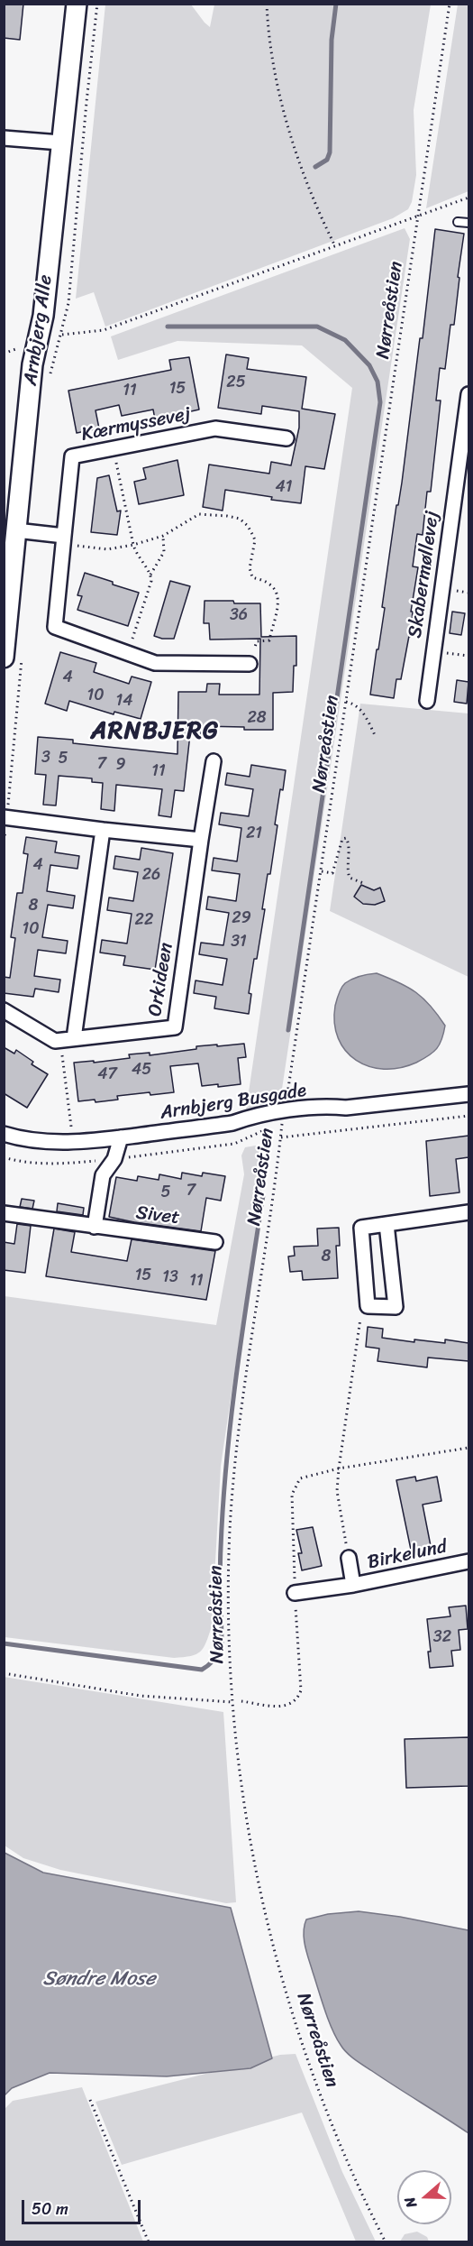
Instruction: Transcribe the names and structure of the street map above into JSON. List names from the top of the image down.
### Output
{
  "streets": {
    "street": [
      "Arnbjerg Alle",
      "Kærmyssevej",
      "Skabermøllevej",
      "Orkideen",
      "Arnbjerg Busgade",
      "Sivet",
      "Birkelund"
    ],
    "path": ["Nørreåstien"]
  },
  "crossings": [
    ["Nørreåstien", "Arnbjerg Busgade"]
  ],
  "districts": ["ARNBJERG"],
  "water": ["Søndre Mose"],
  "house_numbers": [
    "25",
    "15",
    "11",
    "41",
    "36",
    "4",
    "10",
    "14",
    "28",
    "3",
    "5",
    "7",
    "9",
    "11",
    "21",
    "4",
    "26",
    "8",
    "29",
    "22",
    "10",
    "31",
    "45",
    "47",
    "7",
    "5",
    "8",
    "15",
    "13",
    "11",
    "32"
  ],
  "scale_bar": "50 m",
  "north": "left"
}
